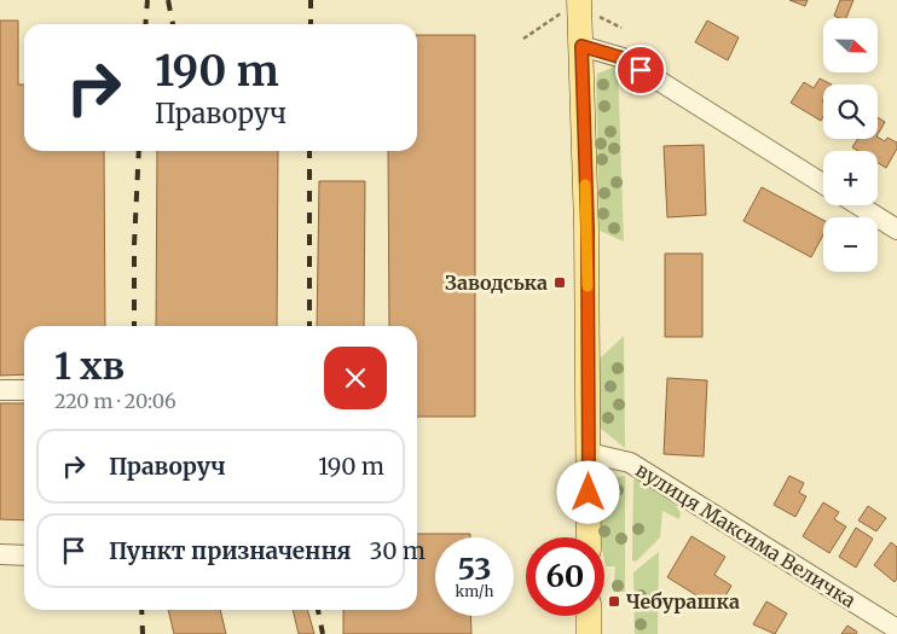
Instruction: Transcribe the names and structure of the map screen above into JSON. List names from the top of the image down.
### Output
{
  "streets": {
    "street": ["вулиця Максима Величка"]
  },
  "places": {
    "transit": ["Заводська", "Чебурашка"]
  },
  "north": "right",
  "page": {
    "map_buttons": ["+", "−"],
    "turn": ["190 m", "Праворуч"],
    "heading": ["1 хв", "220 m · 20:06"],
    "list": [
      {
        "name": "Праворуч",
        "value": "190 m"
      },
      {
        "name": "Пункт призначення",
        "value": "30 m"
      }
    ],
    "speed": "53 km/h",
    "limit": "60"
  }
}
